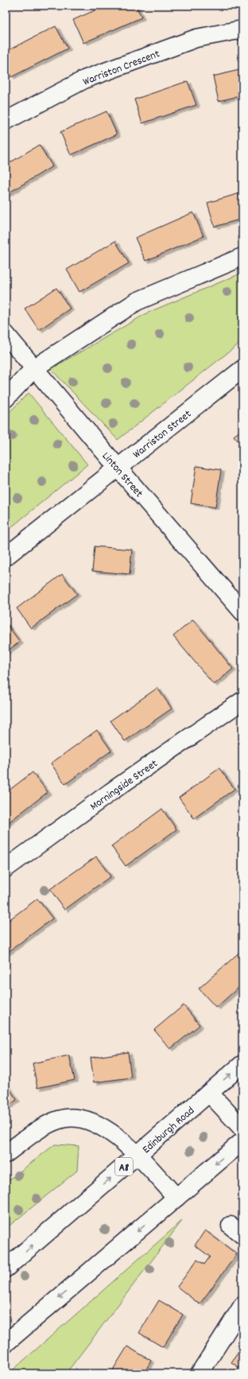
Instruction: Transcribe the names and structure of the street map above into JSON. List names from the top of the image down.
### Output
{
  "streets": {
    "street": [
      "Warriston Crescent",
      "Warriston Street",
      "Linton Street",
      "Morningside Street",
      "Edinburgh Road",
      "A8"
    ]
  },
  "crossings": [
    ["Warriston Street", "Linton Street"]
  ]
}
